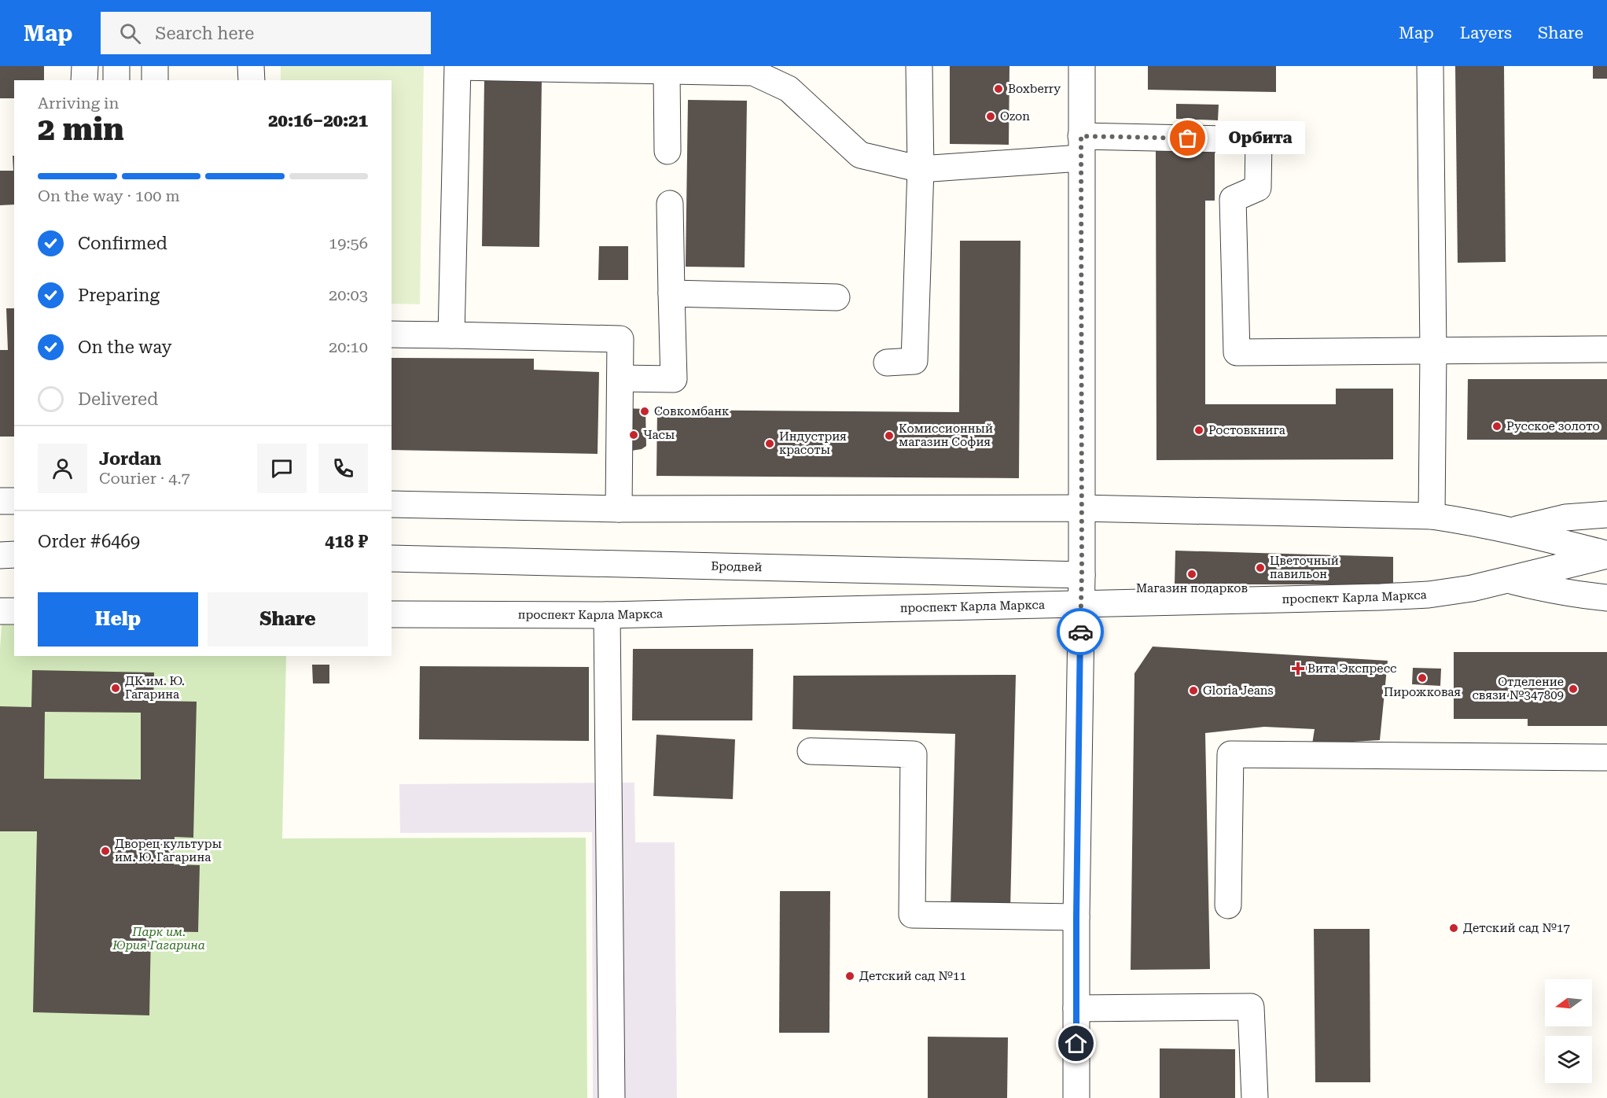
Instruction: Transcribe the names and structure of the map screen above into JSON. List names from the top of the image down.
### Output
{
  "streets": {
    "street": ["Бродвей", "проспект Карла Маркса"]
  },
  "parks": ["Парк им. Юрия Гагарина"],
  "places": {
    "other": [
      "Boxberry",
      "Ozon",
      "Орбита",
      "Совкомбанк",
      "Русское золото",
      "Ростовкнига",
      "Часы",
      "Комиссионный магазин София",
      "Индустрия красоты",
      "Цветочный павильон",
      "Магазин подарков",
      "Пирожковая",
      "ДК им. Ю. Гагарина",
      "Отделение связи №347809",
      "Gloria Jeans",
      "Дворец культуры им. Ю. Гагарина",
      "Детский сад №17",
      "Детский сад №11"
    ],
    "health": ["Вита Экспресс"]
  },
  "north": "left",
  "page": {
    "header": "Map",
    "search": "Search here",
    "nav": ["Map", "Layers", "Share"],
    "heading": ["2 min", "Arriving in", "20:16–20:21"],
    "panel": [
      "Jordan",
      "Courier · 4.7",
      "Order #6469",
      "418 ₽"
    ],
    "bubble": "Орбита",
    "bar": "On the way · 100 m",
    "list": [
      ["Confirmed", "19:56"],
      ["Preparing", "20:03"],
      ["On the way", "20:10"],
      "Delivered"
    ],
    "buttons": ["Help", "Share"]
  }
}
